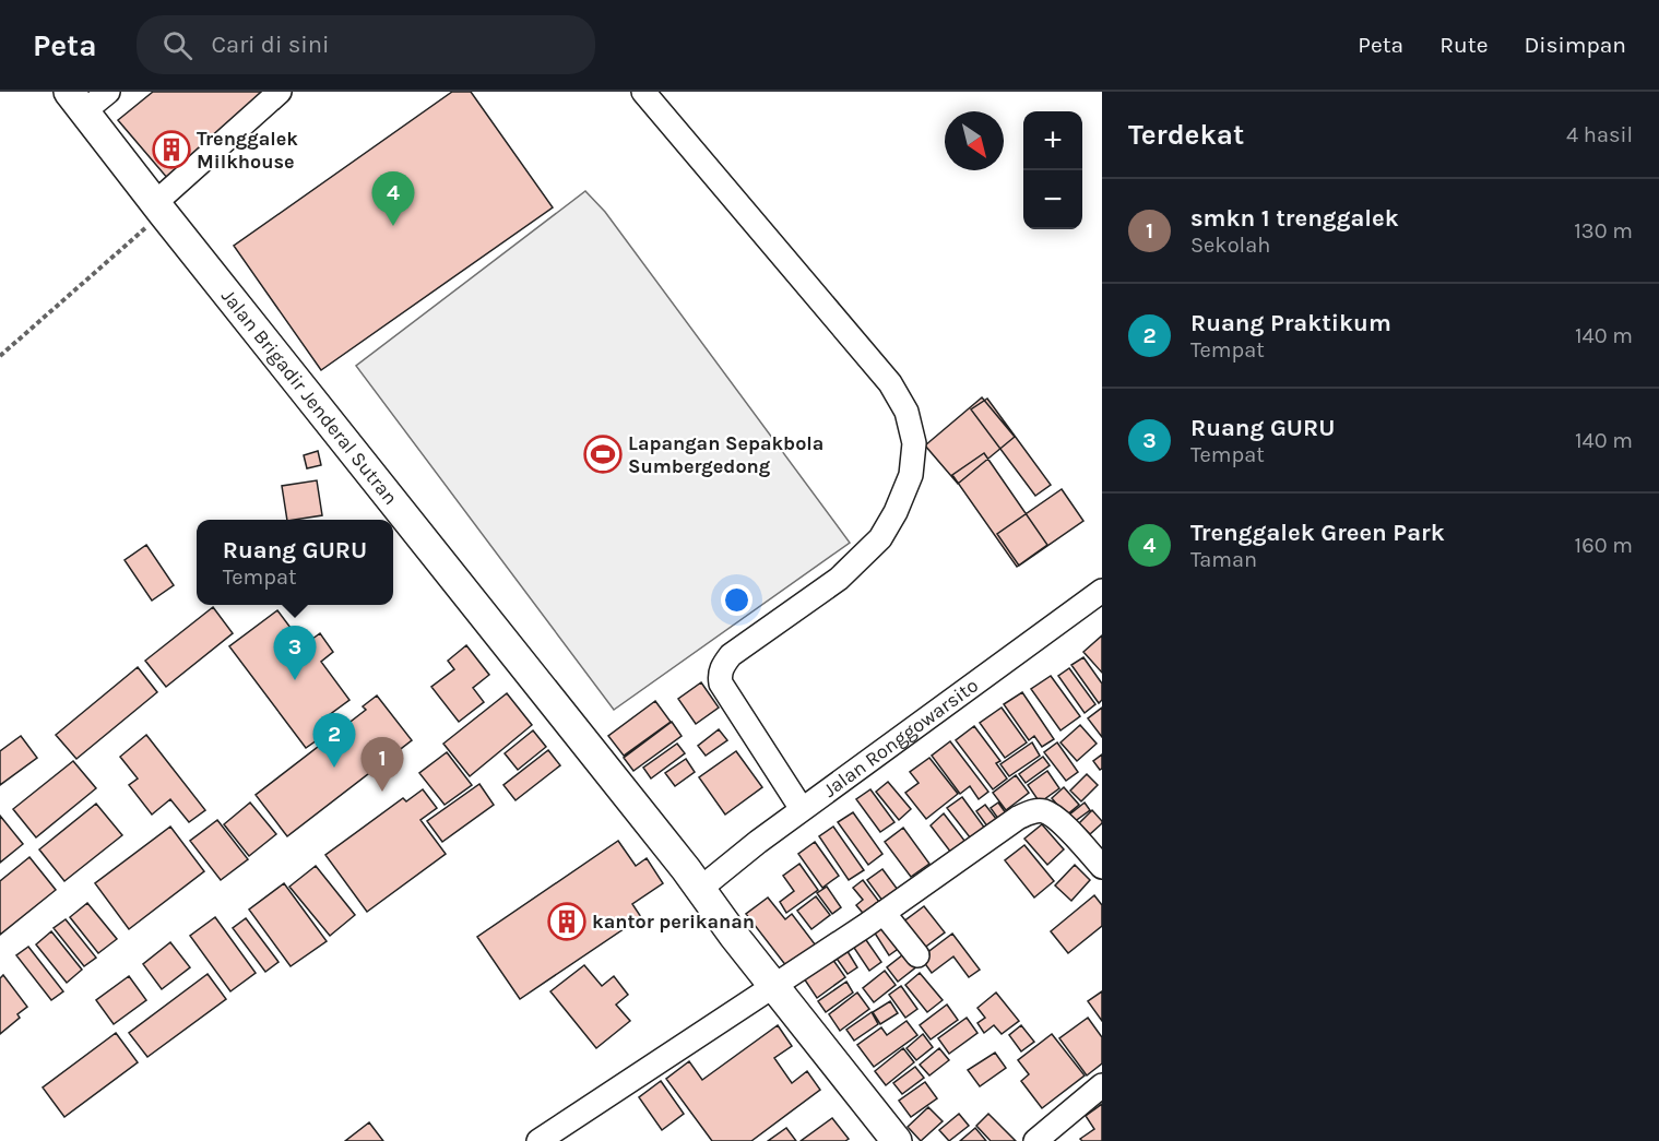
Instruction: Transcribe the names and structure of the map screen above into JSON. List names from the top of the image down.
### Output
{
  "streets": {
    "main road": ["Jalan Brigadir Jenderal Sutran"],
    "street": ["Jalan Ronggowarsito"]
  },
  "crossings": [
    ["Jalan Brigadir Jenderal Sutran", "Jalan Ronggowarsito"]
  ],
  "places": {
    "building": ["Trenggalek Milkhouse", "kantor perikanan"],
    "sports": ["Lapangan Sepakbola Sumbergedong"]
  },
  "north": "bottom right",
  "page": {
    "header": "Peta",
    "search": "Cari di sini",
    "nav": ["Peta", "Rute", "Disimpan"],
    "heading": ["Terdekat", "4 hasil"],
    "map_buttons": ["+", "−"],
    "pins": [
      "4",
      "3",
      "2",
      "1"
    ],
    "list": [
      {
        "mark": "1",
        "name": "smkn 1 trenggalek",
        "note": "Sekolah",
        "value": "130 m"
      },
      {
        "mark": "2",
        "name": "Ruang Praktikum",
        "note": "Tempat",
        "value": "140 m"
      },
      {
        "mark": "3",
        "name": "Ruang GURU",
        "note": "Tempat",
        "value": "140 m"
      },
      {
        "mark": "4",
        "name": "Trenggalek Green Park",
        "note": "Taman",
        "value": "160 m"
      }
    ],
    "popup": ["Ruang GURU", "Tempat"]
  }
}
